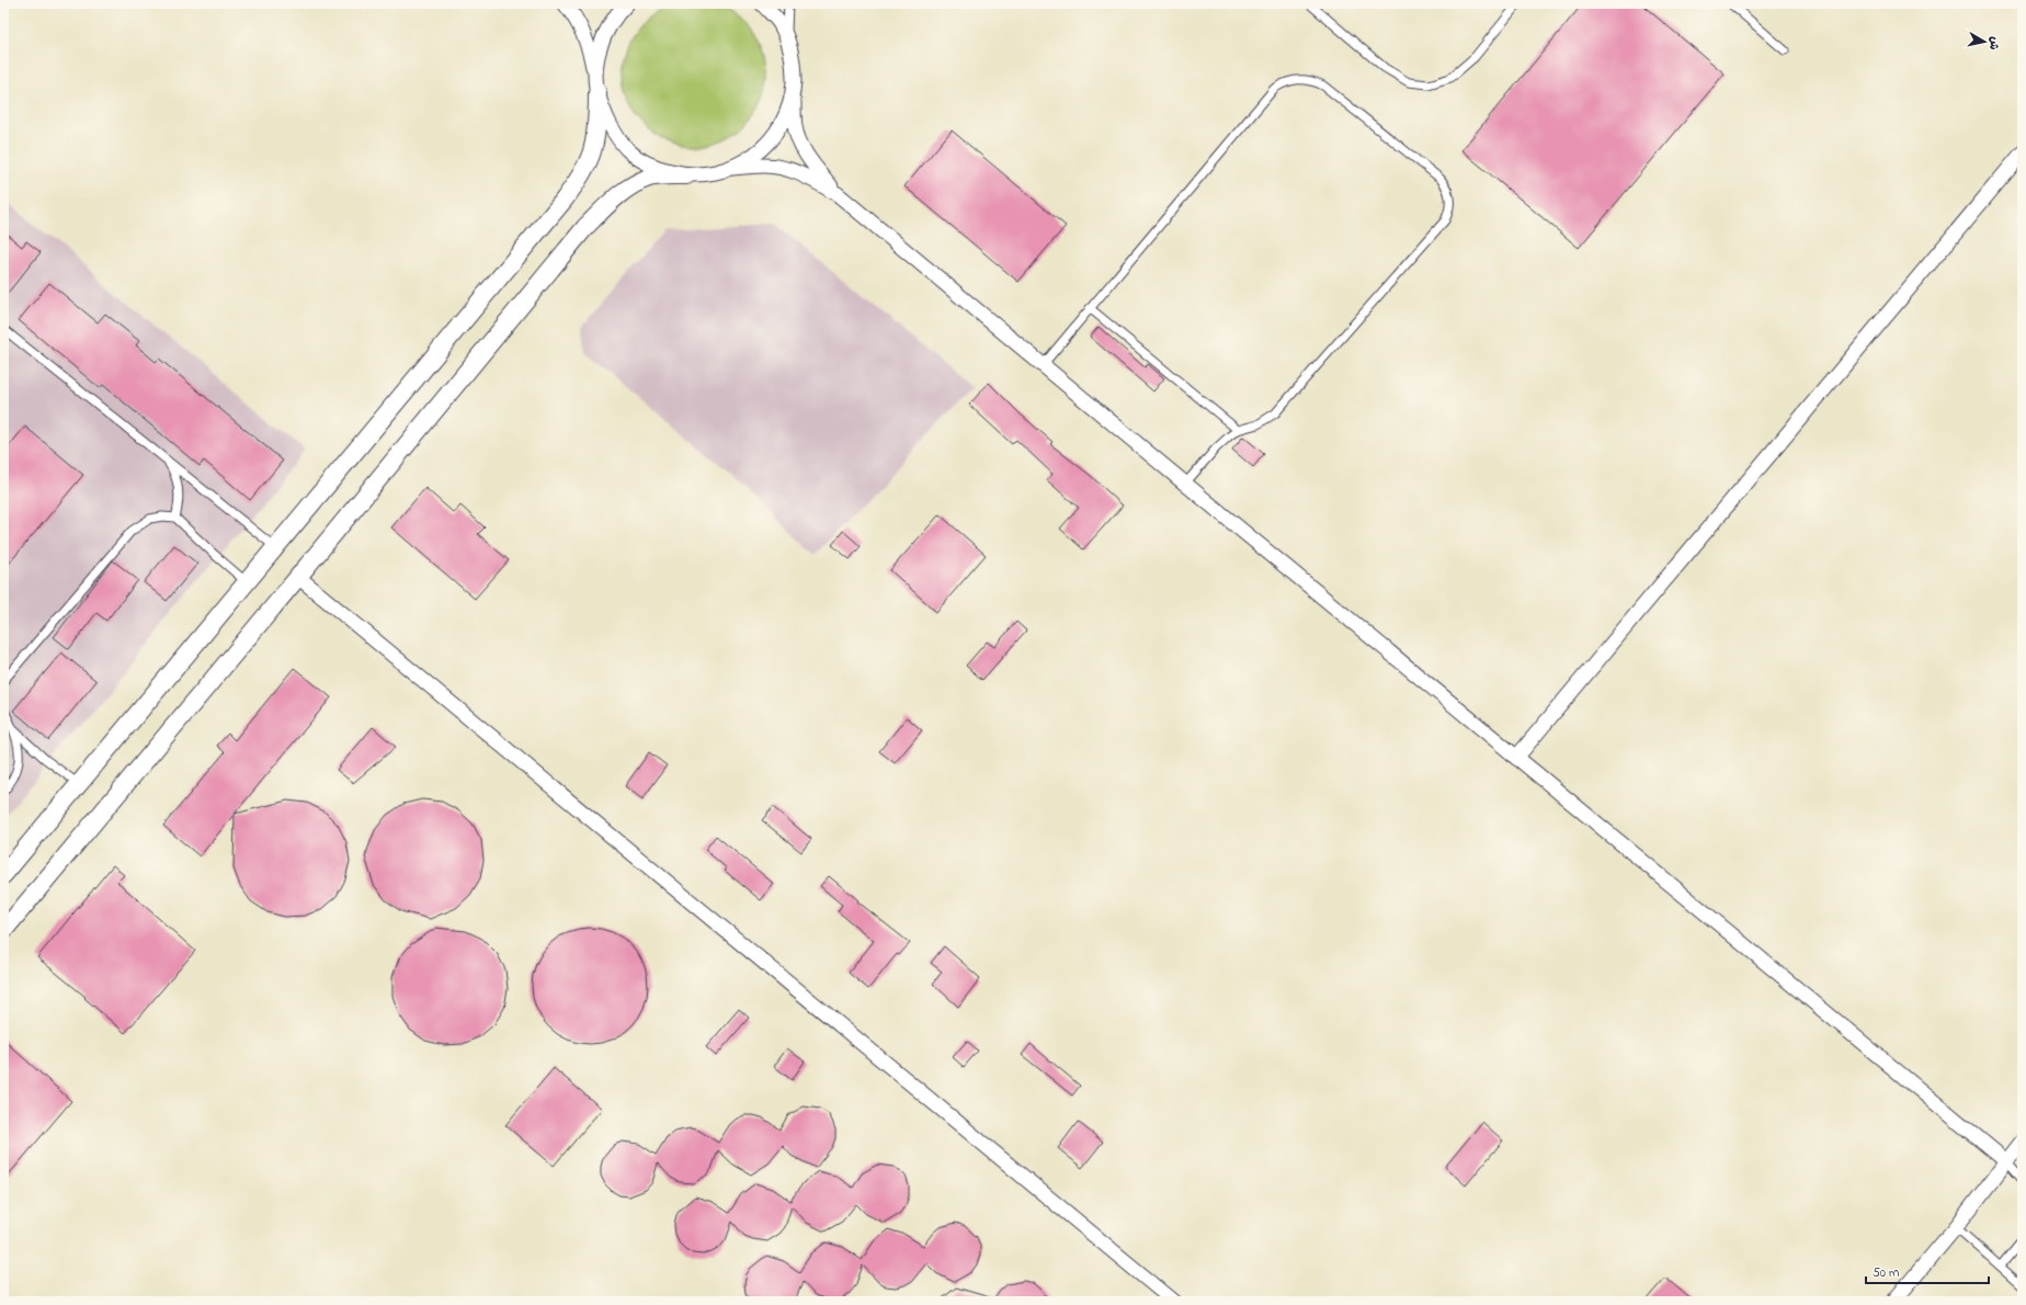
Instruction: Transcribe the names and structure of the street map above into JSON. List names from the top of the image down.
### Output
{
  "scale_bar": "50 m",
  "north": "right"
}
